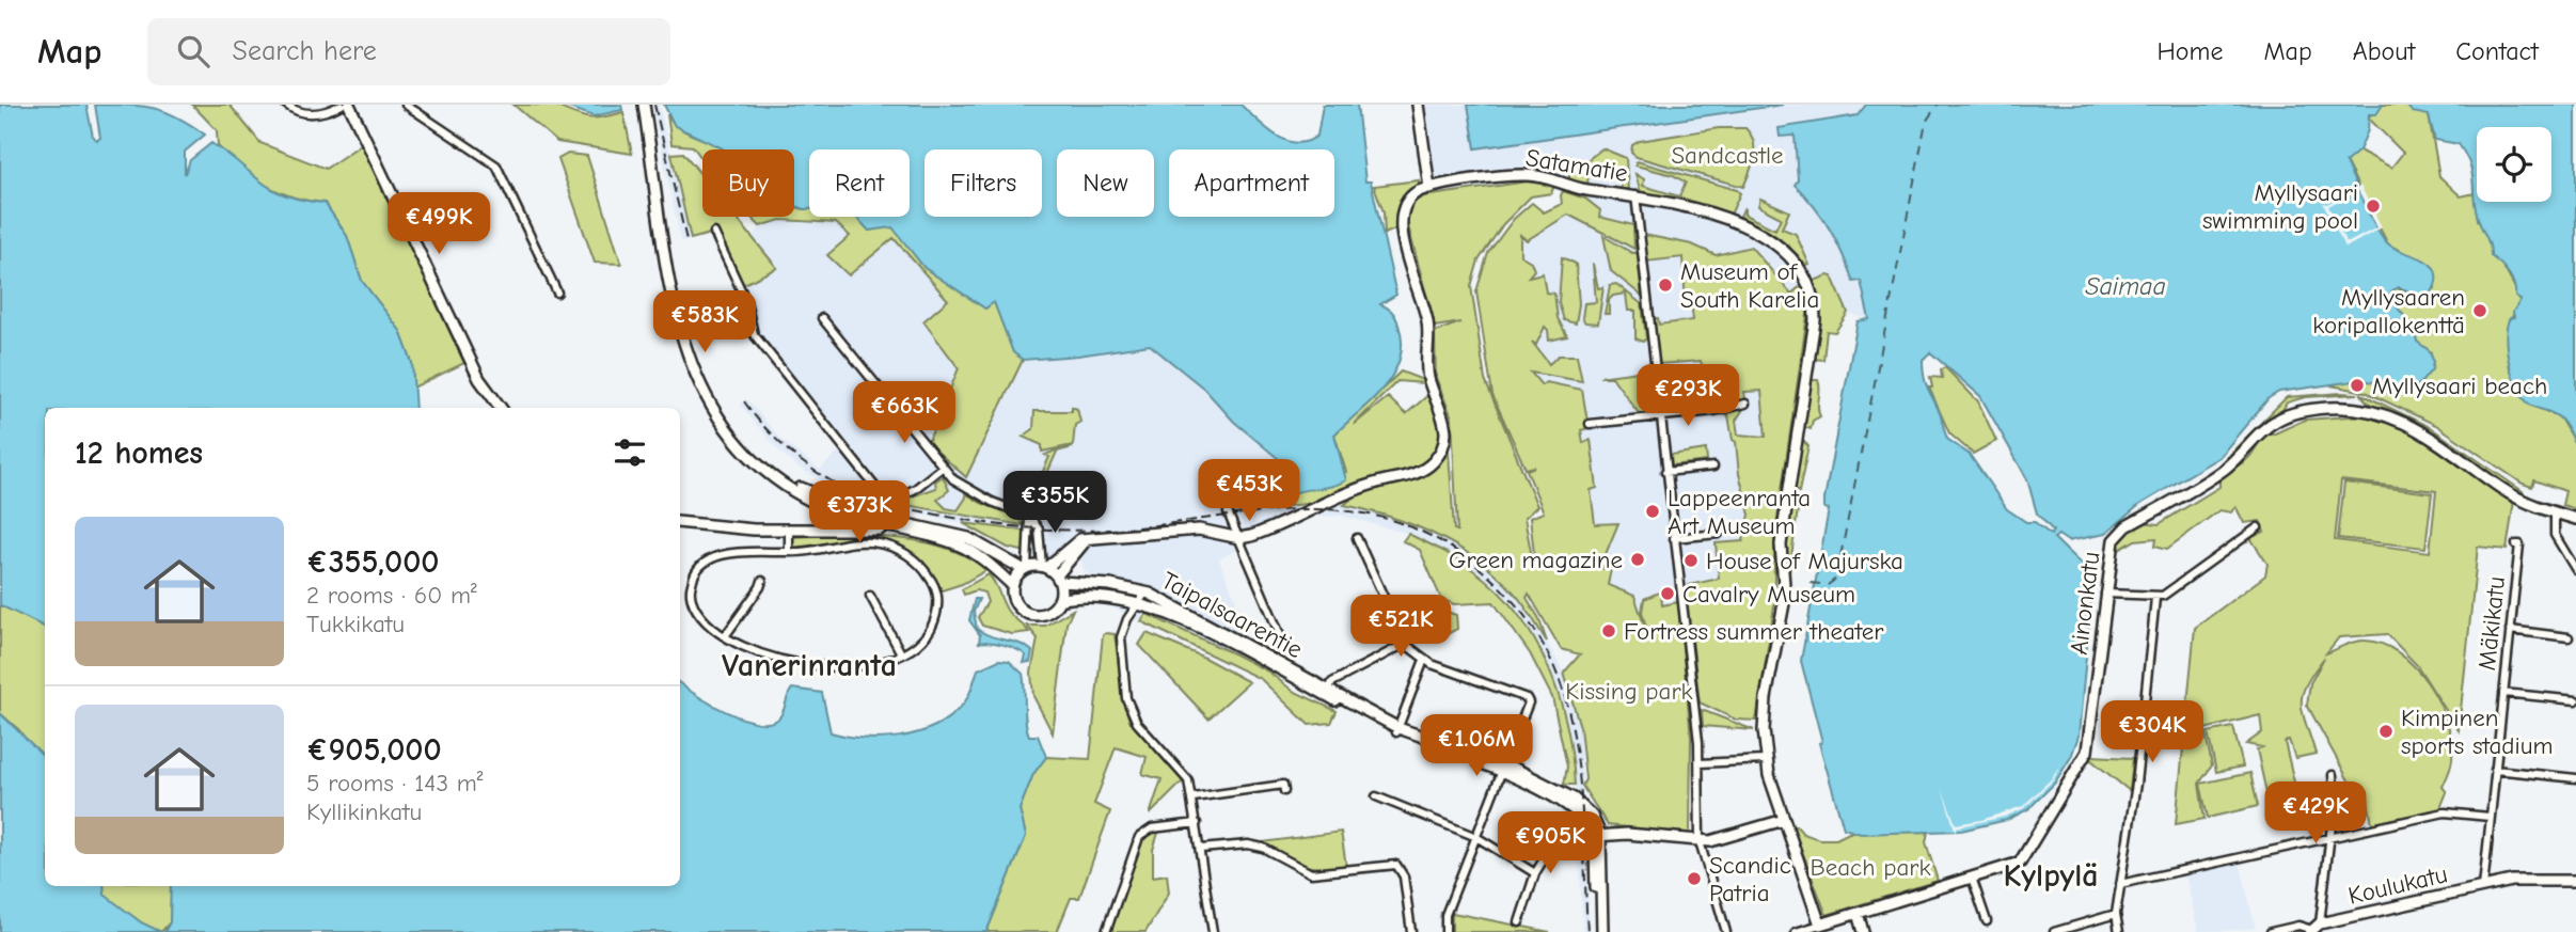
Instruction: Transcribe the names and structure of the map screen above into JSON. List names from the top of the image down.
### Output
{
  "streets": {
    "street": [
      "Satamatie",
      "Ainonkatu",
      "Taipalsaarentie",
      "Mäkikatu",
      "Koulukatu"
    ]
  },
  "crossings": [
    ["Satamatie", "Ainonkatu"],
    ["Mäkikatu", "Koulukatu"]
  ],
  "districts": ["Vanerinranta", "Kylpylä"],
  "water": ["Saimaa"],
  "parks": ["Sandcastle", "Kissing park", "Beach park"],
  "places": [
    "Myllysaari swimming pool",
    "Museum of South Karelia",
    "Myllysaaren koripallokenttä",
    "Myllysaari beach",
    "Lappeenranta Art Museum",
    "Green magazine",
    "House of Majurska",
    "Cavalry Museum",
    "Fortress summer theater",
    "Kimpinen sports stadium",
    "Scandic Patria"
  ],
  "page": {
    "header": "Map",
    "search": "Search here",
    "nav": [
      "Home",
      "Map",
      "About",
      "Contact"
    ],
    "chip": [
      "Buy",
      "Rent",
      "Filters",
      "New",
      "Apartment"
    ],
    "price": [
      "€499K",
      "€583K",
      "€293K",
      "€663K",
      "€453K",
      "€355K",
      "€373K",
      "€521K",
      "€304K",
      "€1.06M",
      "€429K",
      "€905K"
    ],
    "heading": "12 homes",
    "list": [
      {
        "name": "€355,000",
        "note": "2 rooms · 60 m² · Tukkikatu"
      },
      {
        "name": "€905,000",
        "note": "5 rooms · 143 m² · Kyllikinkatu"
      }
    ]
  }
}
